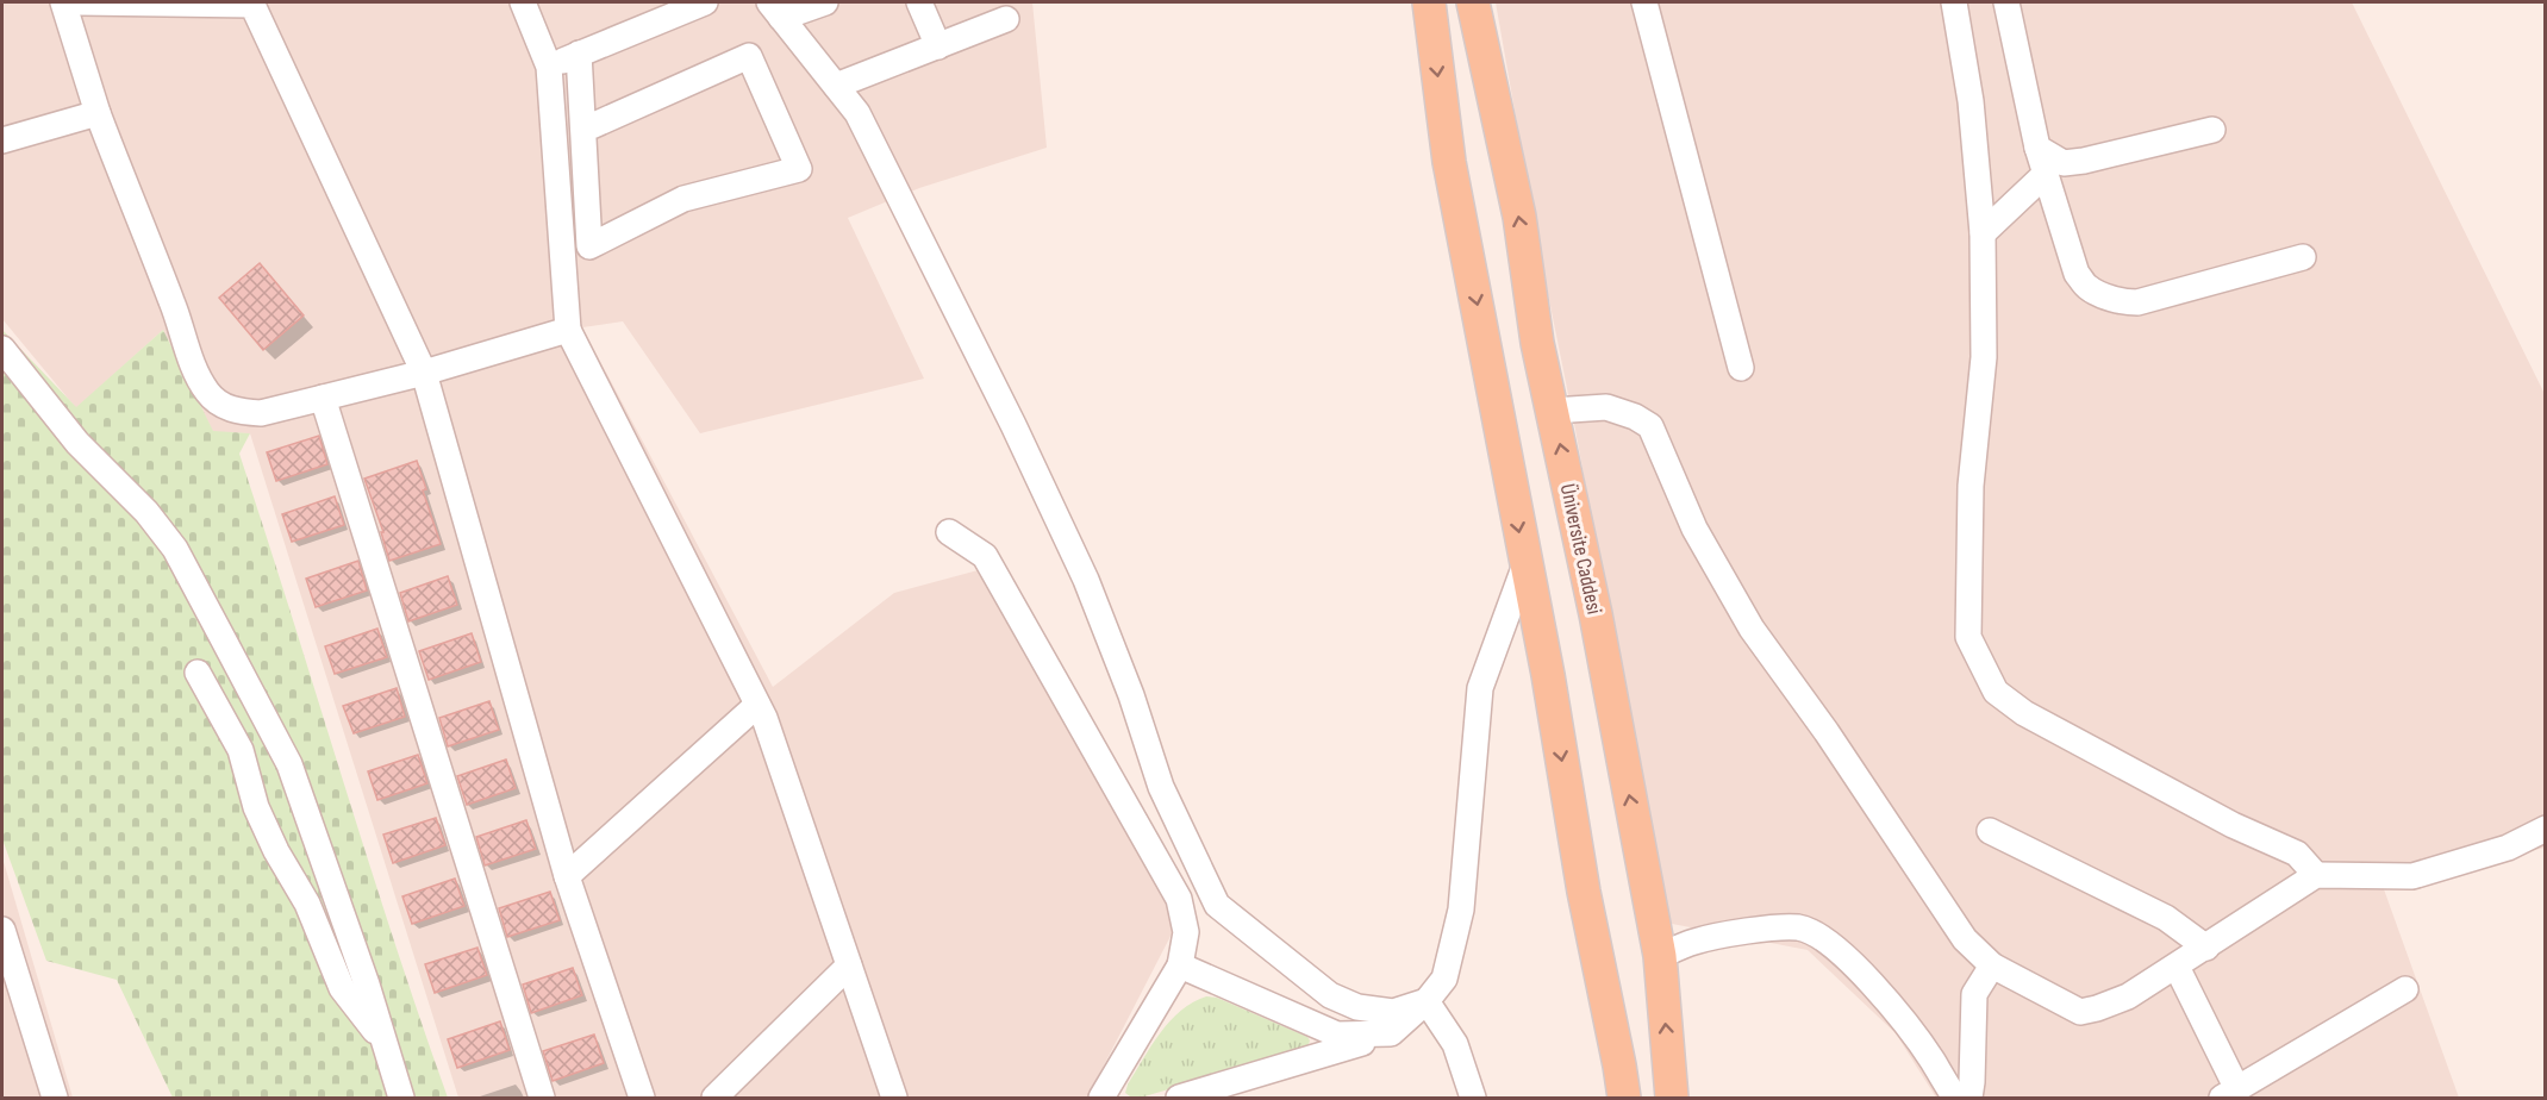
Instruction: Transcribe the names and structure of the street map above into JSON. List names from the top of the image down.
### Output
{
  "streets": {
    "main road": ["Üniversite Caddesi"]
  }
}
